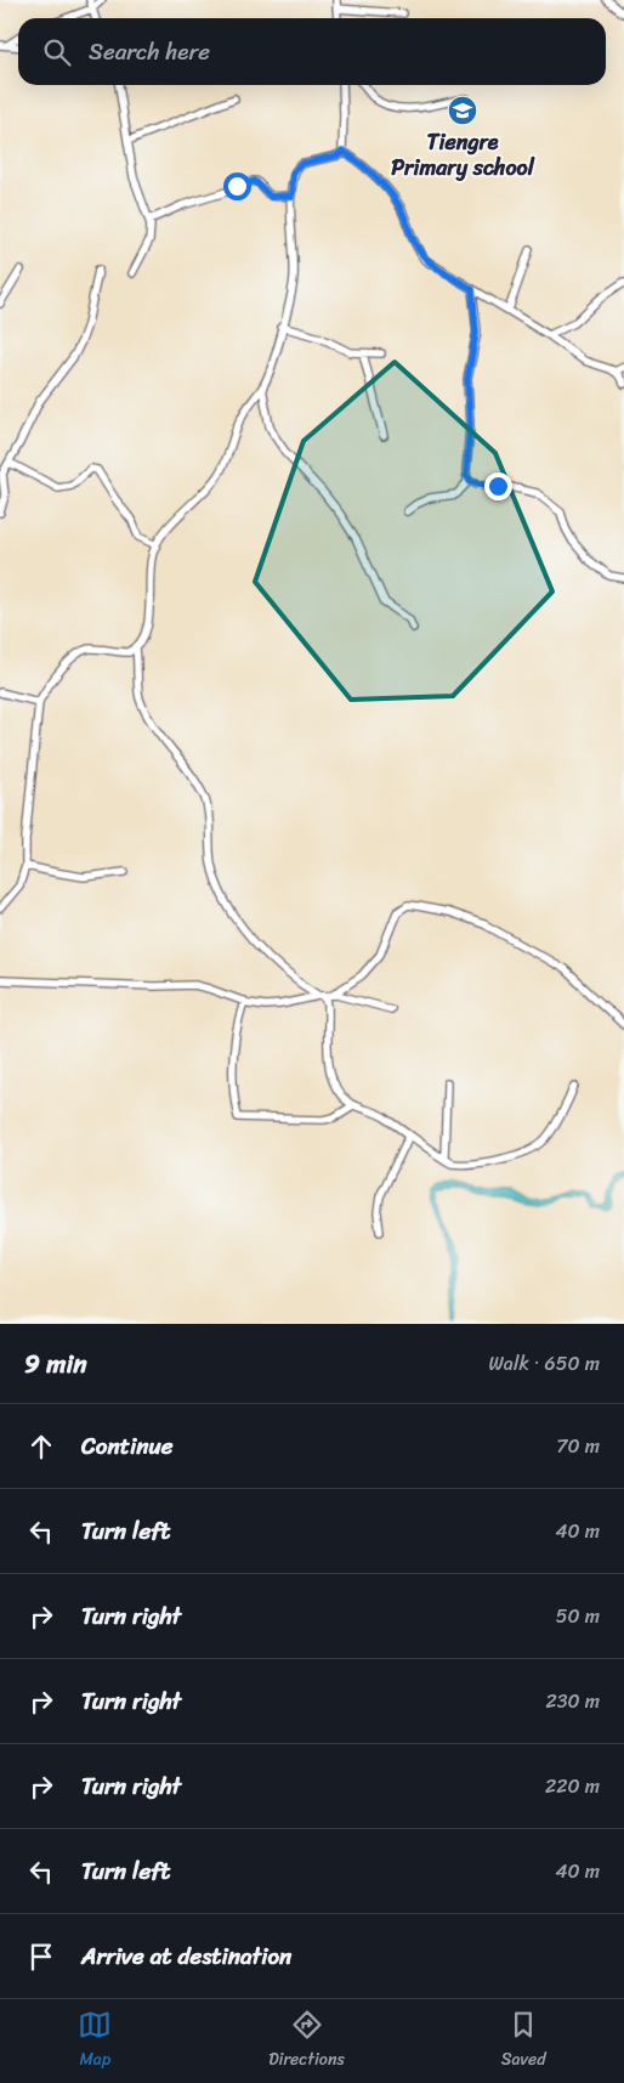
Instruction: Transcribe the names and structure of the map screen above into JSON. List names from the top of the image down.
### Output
{
  "places": {
    "school or university": ["Tiengre Primary school"]
  },
  "page": {
    "search": "Search here",
    "heading": ["9 min", "Walk · 650 m"],
    "list": [
      ["Continue", "70 m"],
      ["Turn left", "40 m"],
      ["Turn right", "50 m"],
      ["Turn right", "230 m"],
      ["Turn right", "220 m"],
      ["Turn left", "40 m"],
      "Arrive at destination"
    ],
    "nav": ["Map", "Directions", "Saved"]
  }
}
